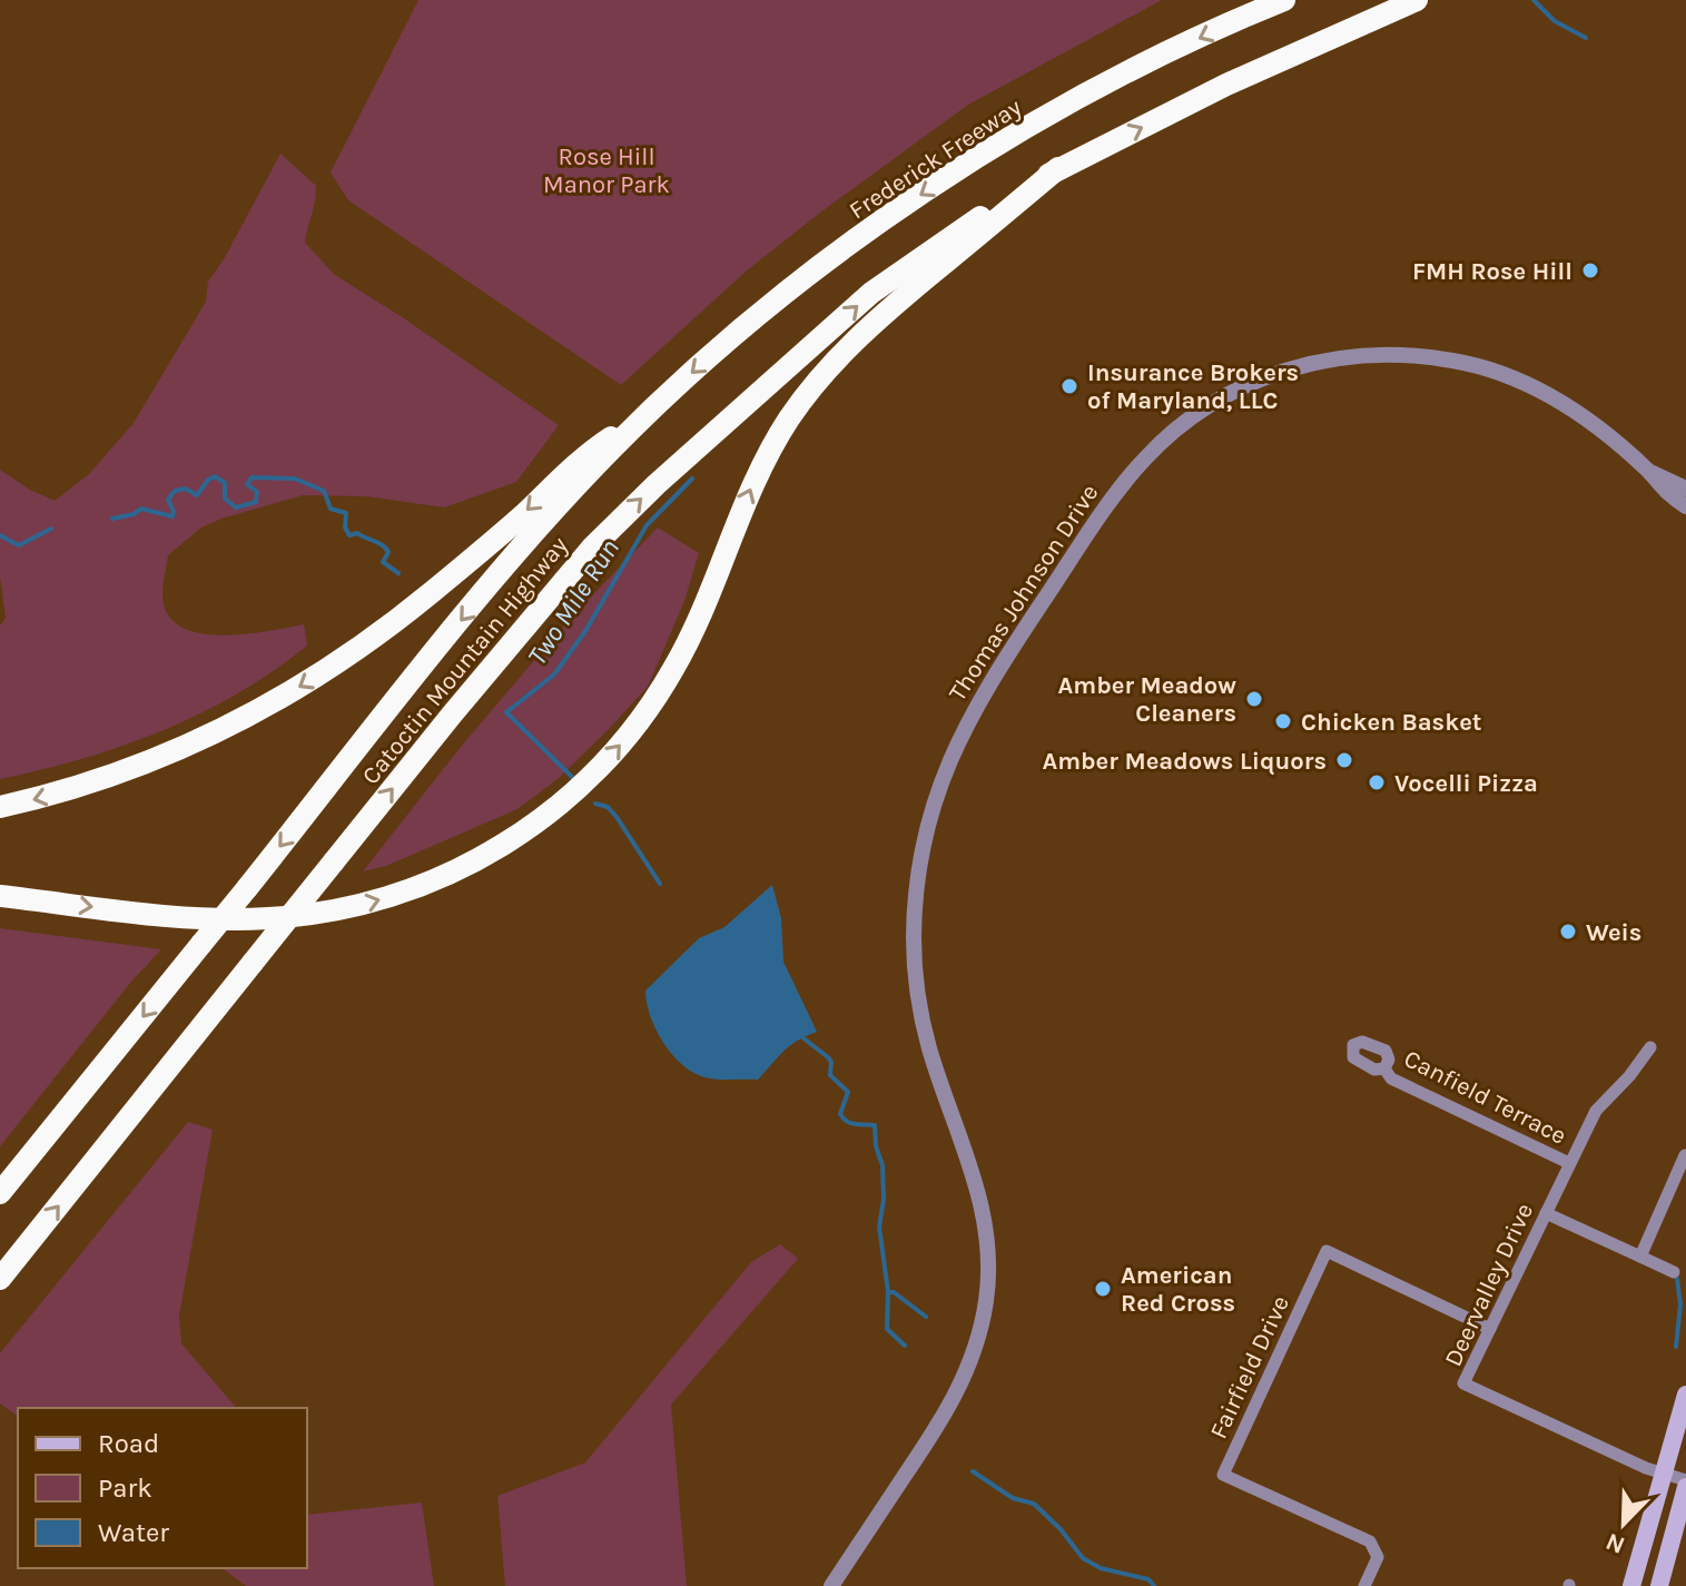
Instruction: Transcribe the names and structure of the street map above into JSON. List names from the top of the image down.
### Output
{
  "streets": {
    "highway": ["Frederick Freeway", "Catoctin Mountain Highway"],
    "street": [
      "Thomas Johnson Drive",
      "Canfield Terrace",
      "Deervalley Drive",
      "Fairfield Drive"
    ]
  },
  "crossings": [
    ["Frederick Freeway", "Catoctin Mountain Highway"],
    ["Canfield Terrace", "Deervalley Drive"],
    ["Deervalley Drive", "Fairfield Drive"]
  ],
  "water": ["Two Mile Run"],
  "parks": ["Rose Hill Manor Park"],
  "places": [
    "FMH Rose Hill",
    "Insurance Brokers of Maryland, LLC",
    "Amber Meadow Cleaners",
    "Chicken Basket",
    "Amber Meadows Liquors",
    "Vocelli Pizza",
    "Weis",
    "American Red Cross"
  ],
  "legend": ["Road", "Park", "Water"],
  "north": "bottom left"
}
